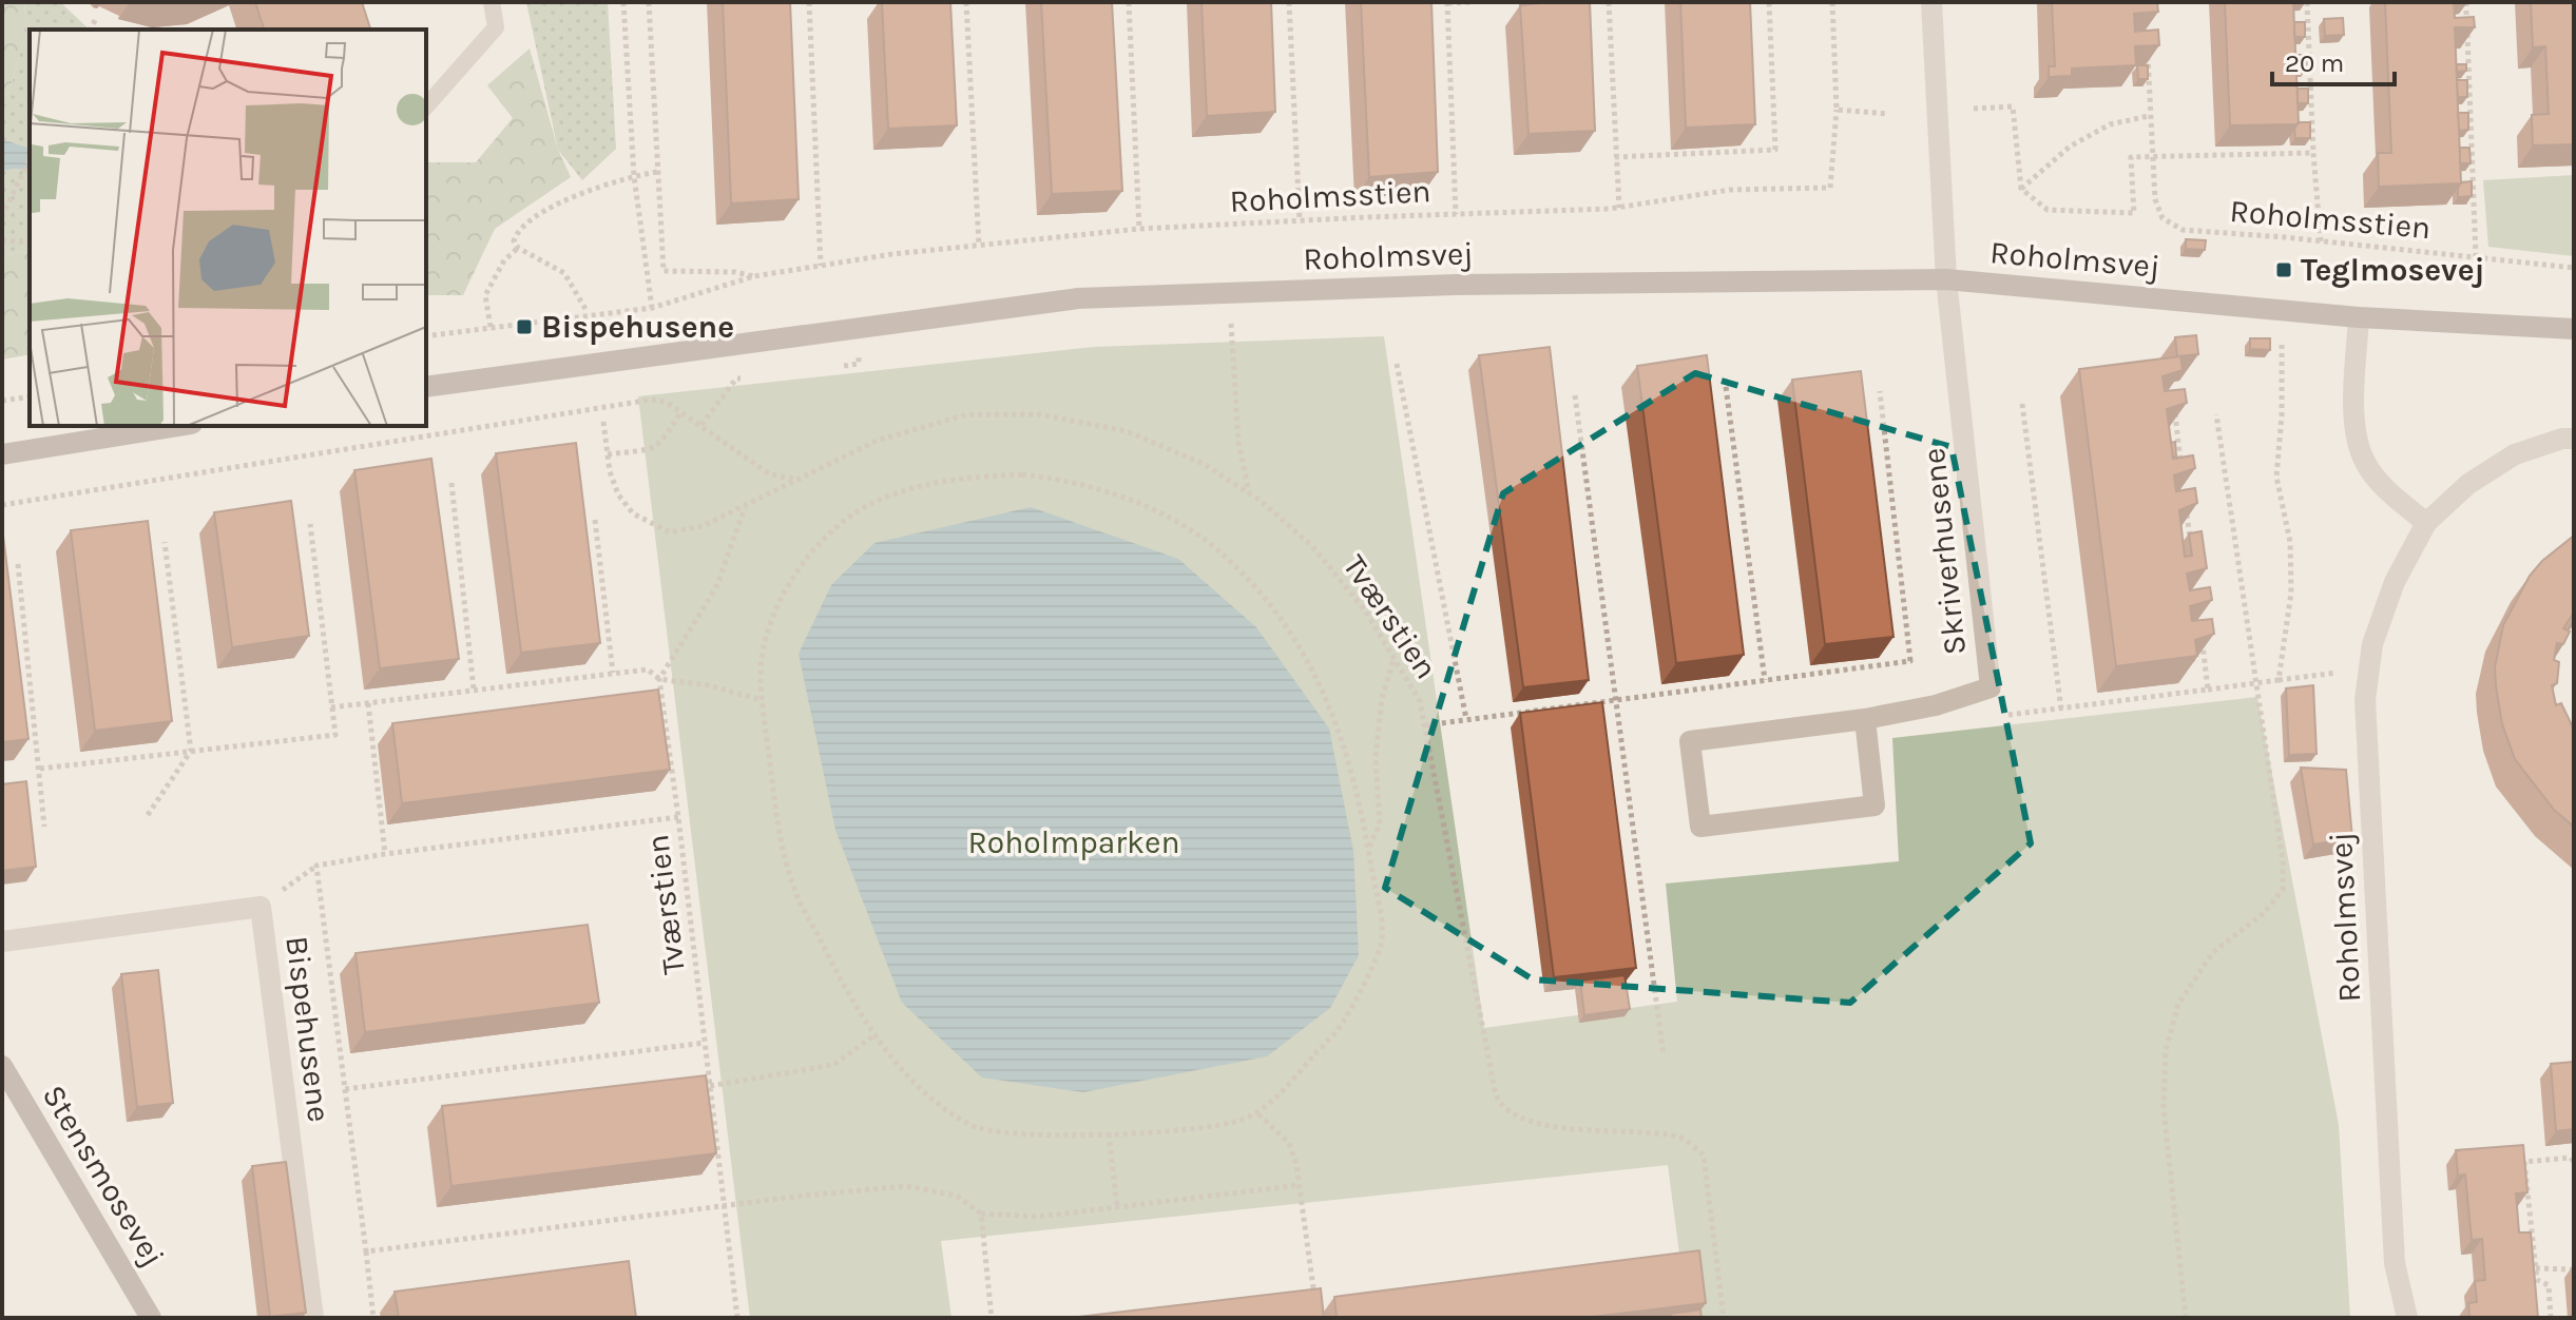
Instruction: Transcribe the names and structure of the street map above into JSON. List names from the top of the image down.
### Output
{
  "streets": {
    "street": [
      "Roholmsvej",
      "Skriverhusene",
      "Bispehusene",
      "Stensmosevej"
    ],
    "path": ["Roholmsstien", "Tværstien"]
  },
  "crossings": [
    ["Roholmsvej", "Skriverhusene"]
  ],
  "parks": ["Roholmparken"],
  "places": {
    "transit": ["Teglmosevej", "Bispehusene"]
  },
  "scale_bar": "20 m"
}
